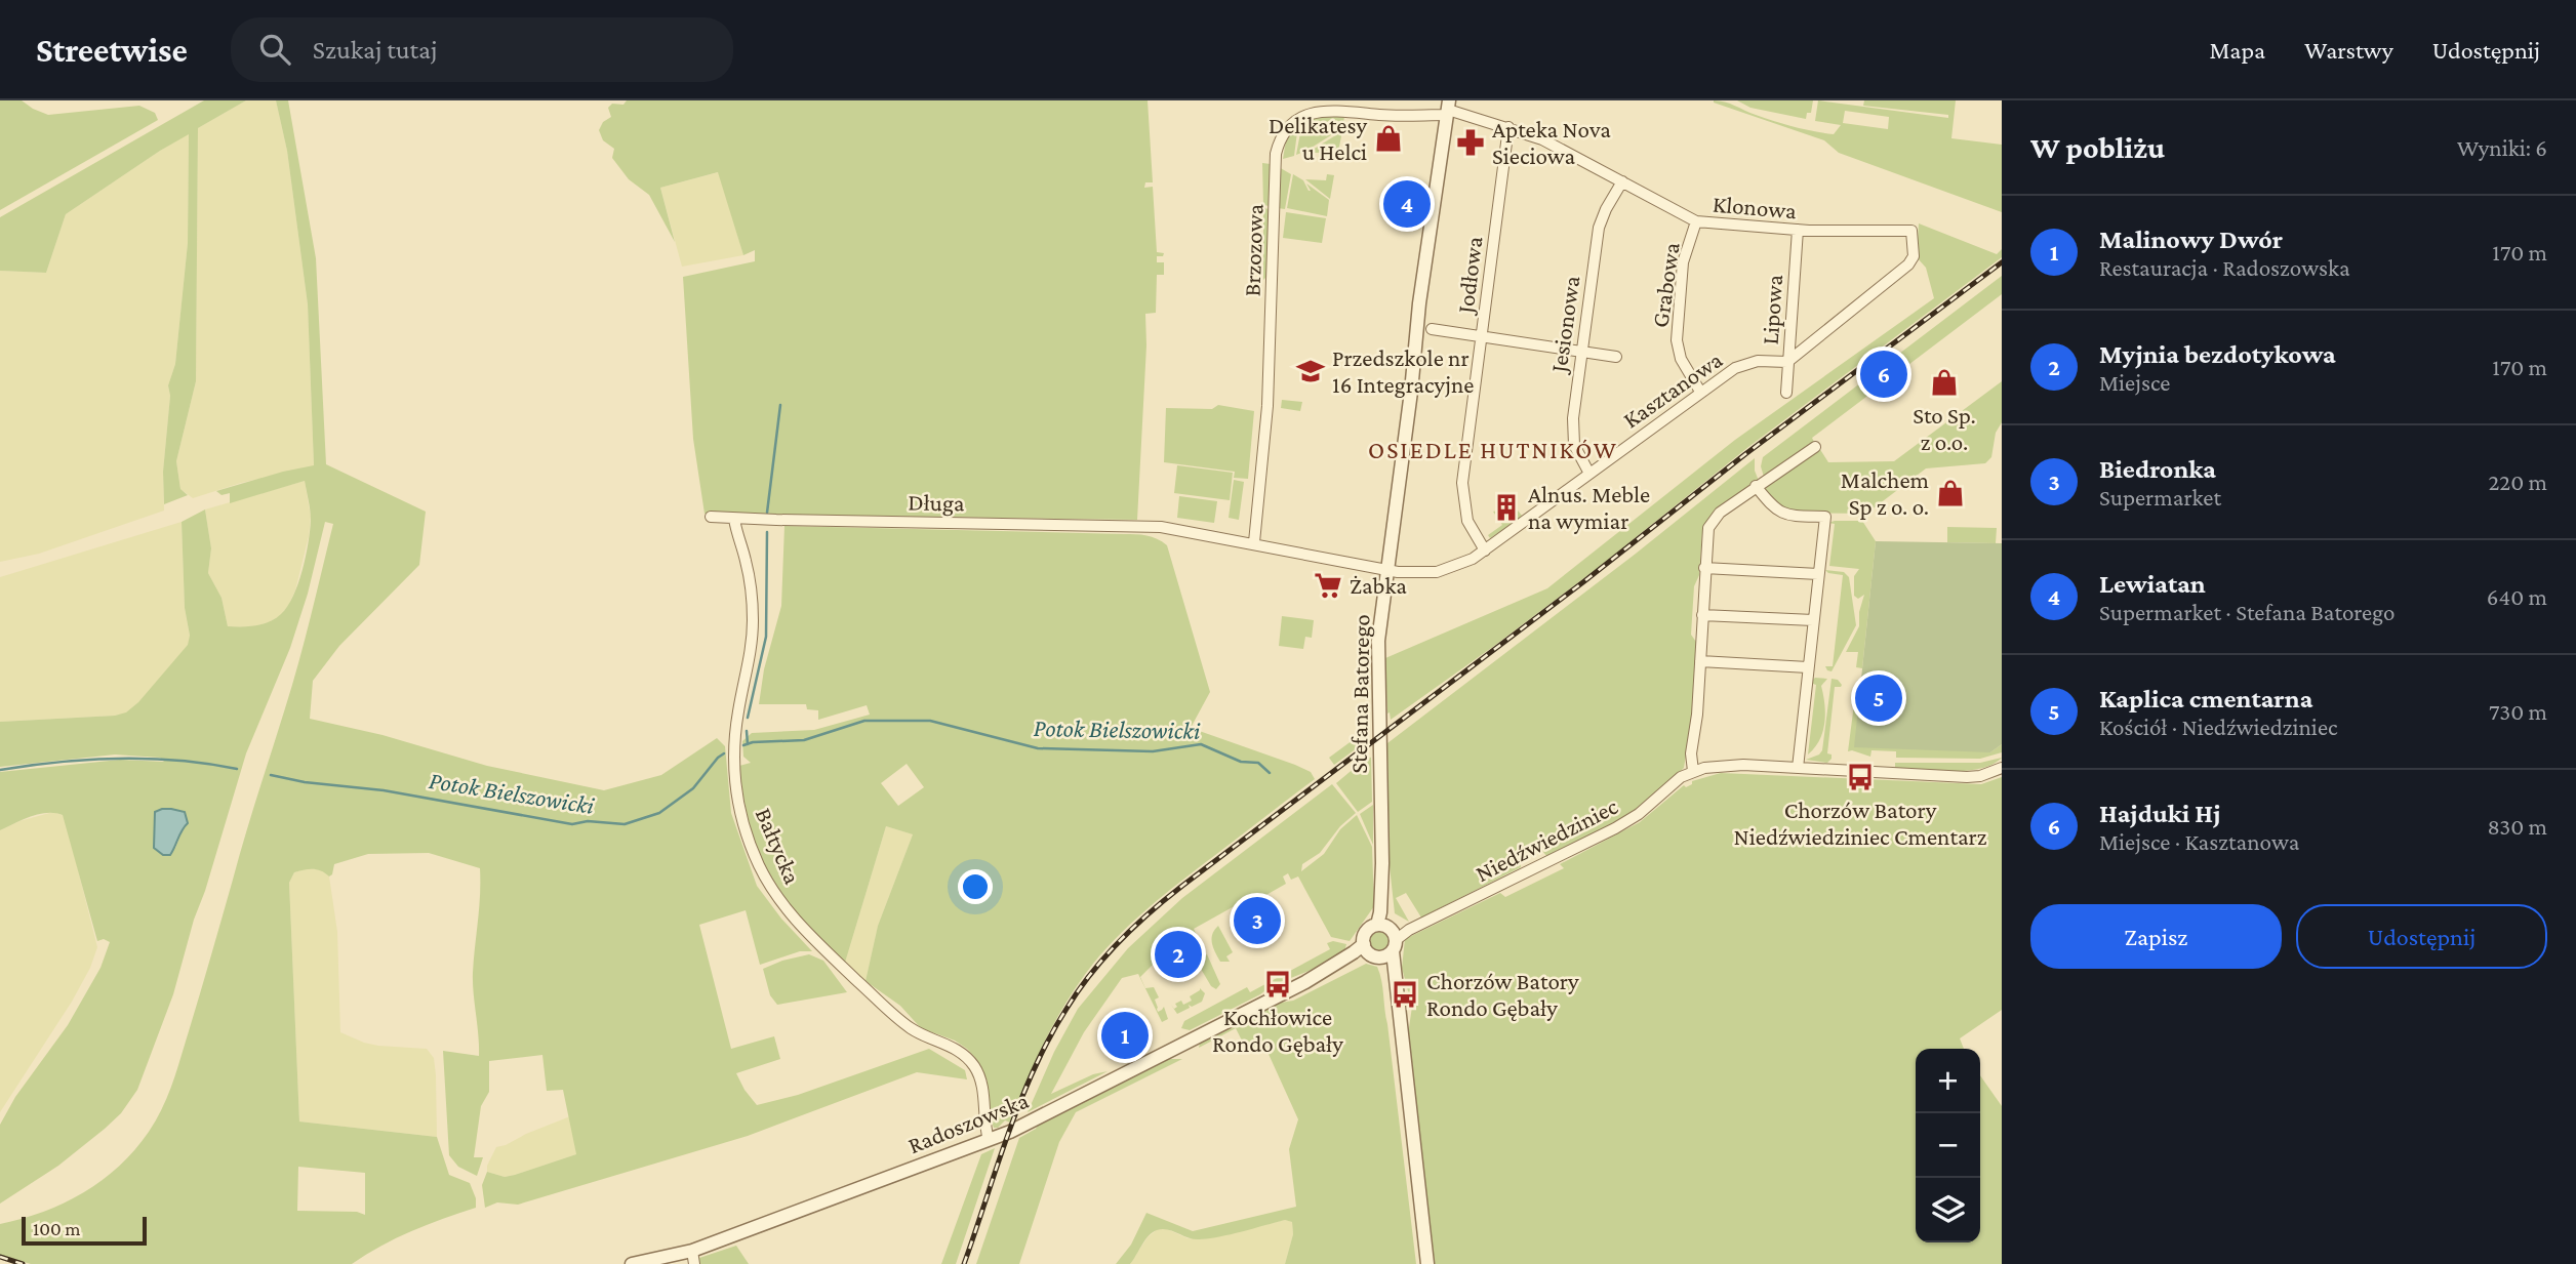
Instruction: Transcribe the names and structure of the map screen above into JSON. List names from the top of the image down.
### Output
{
  "streets": {
    "street": [
      "Klonowa",
      "Brzozowa",
      "Jodłowa",
      "Grabowa",
      "Lipowa",
      "Jesionowa",
      "Kasztanowa",
      "Długa",
      "Stefana Batorego",
      "Niedźwiedziniec",
      "Bałtycka",
      "Radoszowska"
    ]
  },
  "crossings": [
    ["Klonowa", "Brzozowa"],
    ["Klonowa", "Jodłowa"],
    ["Klonowa", "Grabowa"],
    ["Klonowa", "Lipowa"],
    ["Klonowa", "Jesionowa"],
    ["Klonowa", "Kasztanowa"],
    ["Klonowa", "Stefana Batorego"],
    ["Brzozowa", "Długa"],
    ["Brzozowa", "Stefana Batorego"],
    ["Jodłowa", "Kasztanowa"],
    ["Grabowa", "Kasztanowa"],
    ["Lipowa", "Kasztanowa"],
    ["Jesionowa", "Kasztanowa"],
    ["Kasztanowa", "Stefana Batorego"],
    ["Długa", "Bałtycka"],
    ["Stefana Batorego", "Niedźwiedziniec"],
    ["Stefana Batorego", "Radoszowska"],
    ["Niedźwiedziniec", "Radoszowska"],
    ["Bałtycka", "Radoszowska"]
  ],
  "districts": ["OSIEDLE HUTNIKÓW"],
  "water": ["Potok Bielszowicki"],
  "places": {
    "shop": ["Delikatesy u Helci", "Sto Sp. z o.o.", "Malchem Sp z o. o."],
    "pharmacy": ["Apteka Nova Sieciowa"],
    "school or university": ["Przedszkole nr 16 Integracyjne"],
    "building": ["Alnus. Meble na wymiar"],
    "supermarket": ["Żabka"],
    "bus stop": ["Chorzów Batory Niedźwiedziniec Cmentarz", "Kochłowice Rondo Gębały", "Chorzów Batory Rondo Gębały"]
  },
  "scale_bar": "100 m",
  "page": {
    "header": "Streetwise",
    "search": "Szukaj tutaj",
    "nav": ["Mapa", "Warstwy", "Udostępnij"],
    "heading": ["W pobliżu", "Wyniki: 6"],
    "pins": [
      "4",
      "6",
      "5",
      "3",
      "2",
      "1"
    ],
    "list": [
      {
        "mark": "1",
        "name": "Malinowy Dwór",
        "note": "Restauracja · Radoszowska",
        "value": "170 m"
      },
      {
        "mark": "2",
        "name": "Myjnia bezdotykowa",
        "note": "Miejsce",
        "value": "170 m"
      },
      {
        "mark": "3",
        "name": "Biedronka",
        "note": "Supermarket",
        "value": "220 m"
      },
      {
        "mark": "4",
        "name": "Lewiatan",
        "note": "Supermarket · Stefana Batorego",
        "value": "640 m"
      },
      {
        "mark": "5",
        "name": "Kaplica cmentarna",
        "note": "Kościół · Niedźwiedziniec",
        "value": "730 m"
      },
      {
        "mark": "6",
        "name": "Hajduki Hj",
        "note": "Miejsce · Kasztanowa",
        "value": "830 m"
      }
    ],
    "buttons": ["Zapisz", "Udostępnij"],
    "map_buttons": ["+", "−"],
    "scale": "100 m"
  }
}
